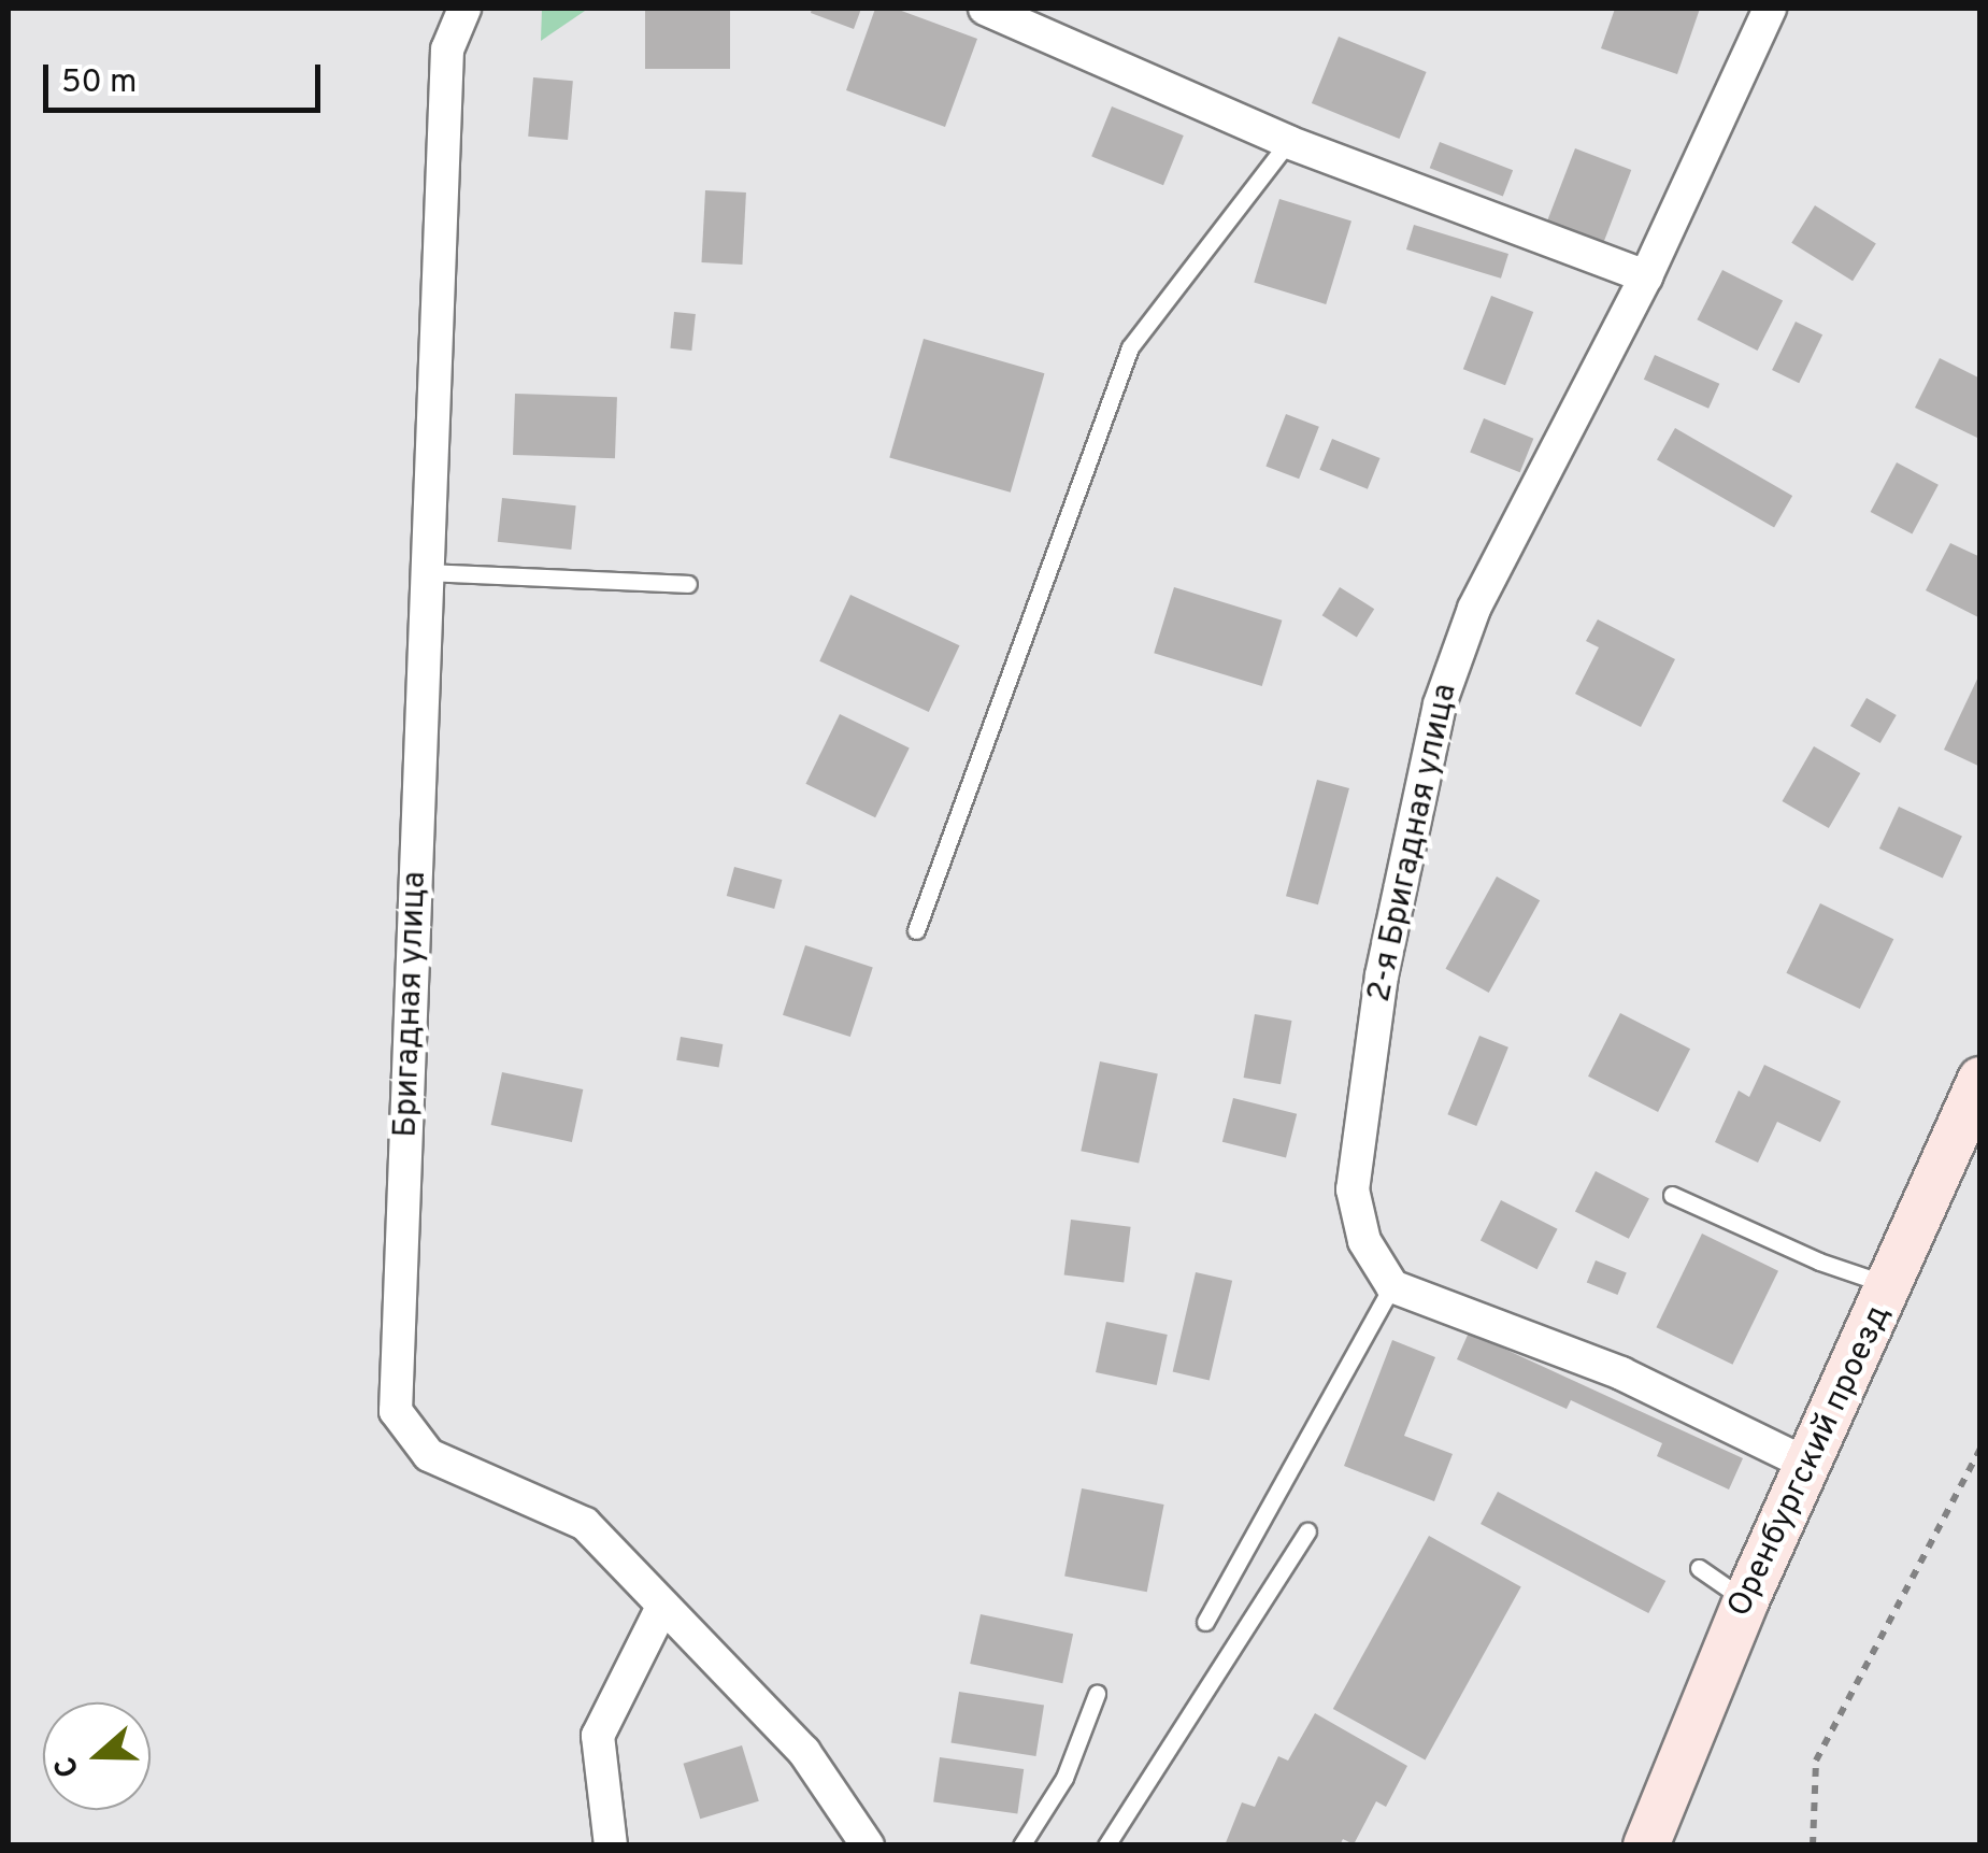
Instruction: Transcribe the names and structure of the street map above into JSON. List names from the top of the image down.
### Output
{
  "streets": {
    "main road": ["Оренбургский проезд"],
    "street": ["2-я Бригадная улица", "Бригадная улица"]
  },
  "scale_bar": "50 m",
  "north": "left"
}
